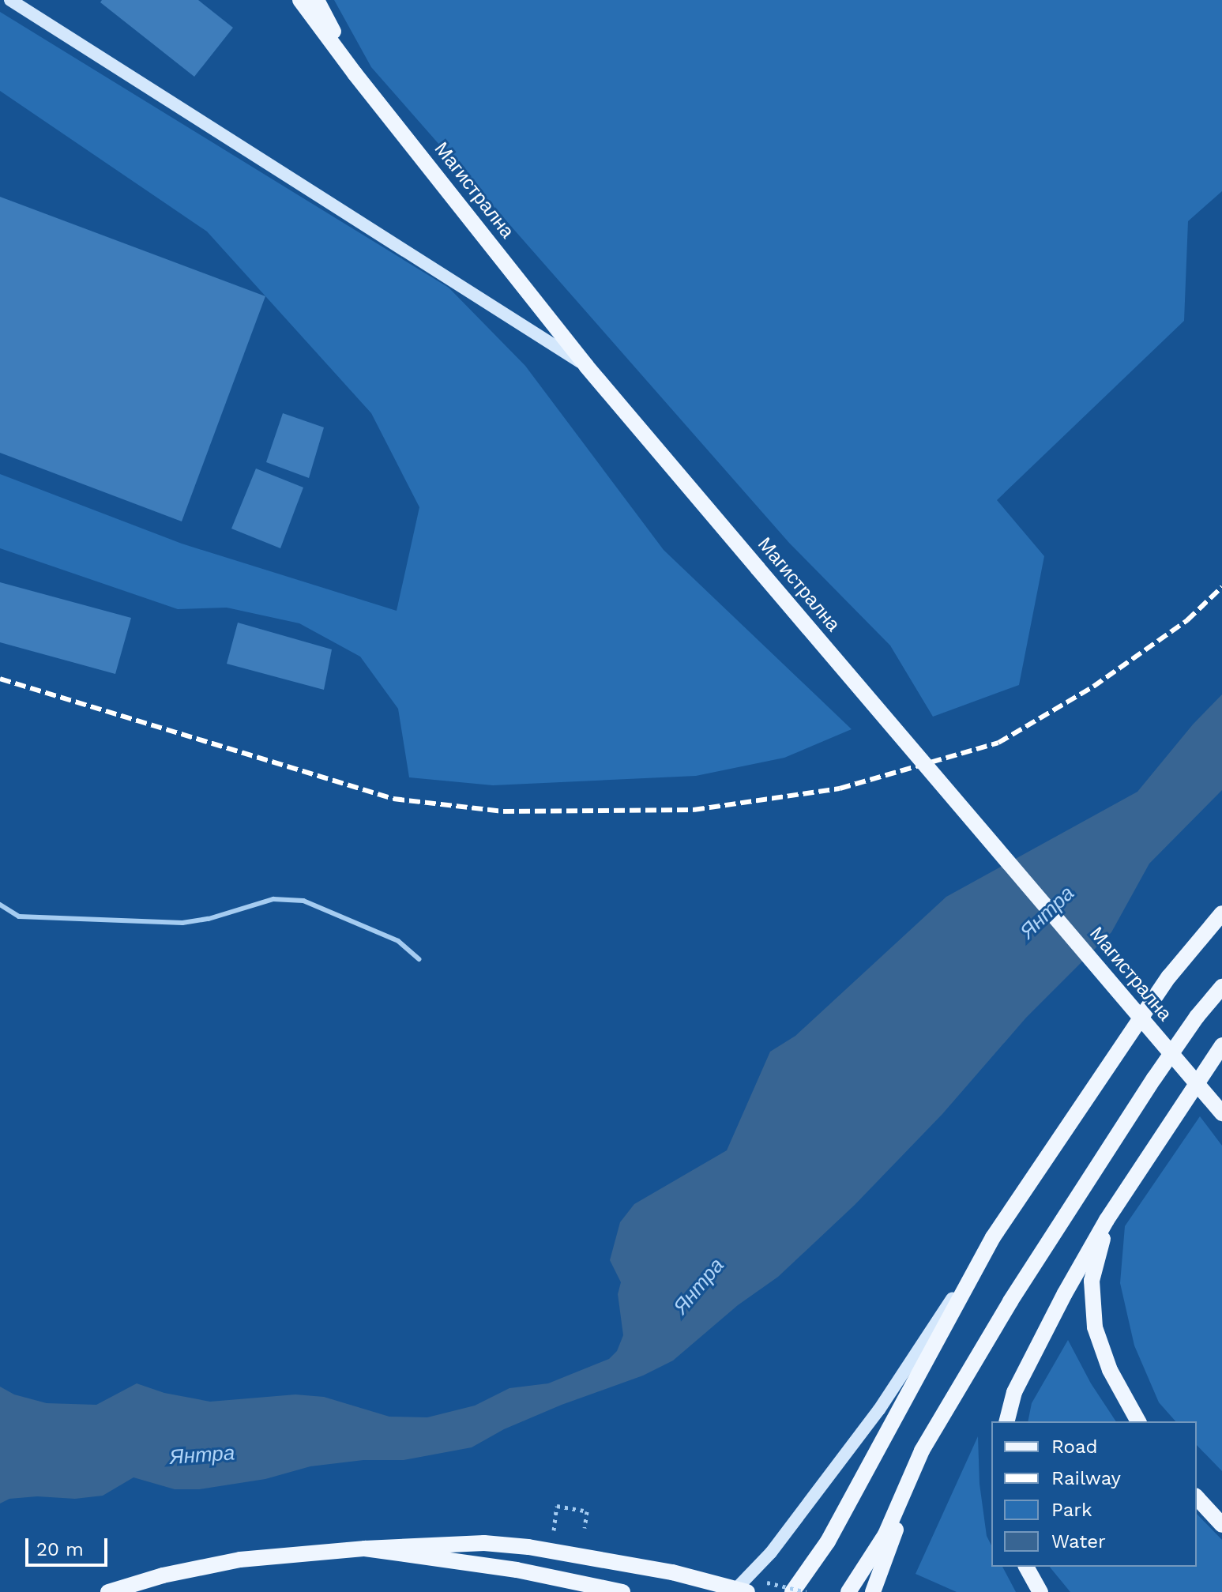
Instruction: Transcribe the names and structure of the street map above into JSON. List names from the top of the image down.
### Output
{
  "streets": {
    "main road": ["Магистрална"]
  },
  "water": ["Янтра"],
  "legend": [
    "Road",
    "Railway",
    "Park",
    "Water"
  ],
  "scale_bar": "20 m"
}
